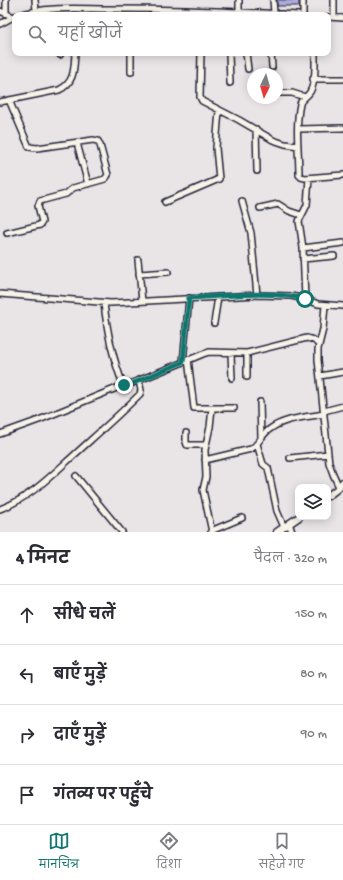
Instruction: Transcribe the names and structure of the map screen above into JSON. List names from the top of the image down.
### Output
{
  "north": "bottom",
  "page": {
    "search": "यहाँ खोजें",
    "heading": ["4 मिनट", "पैदल · 320 m"],
    "list": [
      ["सीधे चलें", "150 m"],
      ["बाएँ मुड़ें", "80 m"],
      ["दाएँ मुड़ें", "90 m"],
      "गंतव्य पर पहुँचे"
    ],
    "nav": ["मानचित्र", "दिशा", "सहेजे गए"]
  }
}
